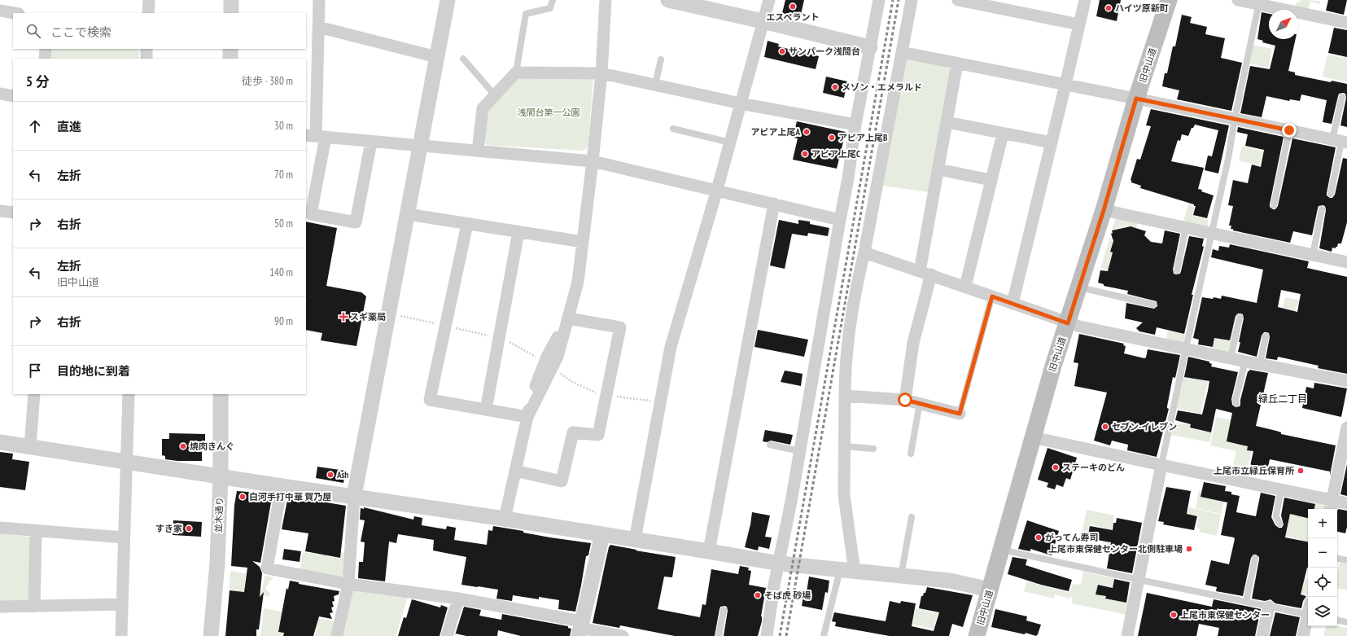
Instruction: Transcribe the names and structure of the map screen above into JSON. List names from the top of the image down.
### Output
{
  "streets": {
    "main road": ["旧中山道"],
    "street": ["並木通り"]
  },
  "districts": ["緑丘二丁目"],
  "parks": ["浅間台第一公園"],
  "places": {
    "other": [
      "エスペラント",
      "ハイツ原新町",
      "サンパーク浅間台",
      "メゾン・エメラルド",
      "アピア上尾A",
      "アピア上尾B",
      "アピア上尾C",
      "セブン-イレブン",
      "焼肉きんぐ",
      "ステーキのどん",
      "上尾市立緑丘保育所",
      "Ash",
      "白河手打中華 賀乃屋",
      "すき家",
      "がってん寿司",
      "上尾市東保健センター北側駐車場",
      "そば虎 砂場",
      "上尾市東保健センター"
    ],
    "health": ["スギ薬局"]
  },
  "north": "top right",
  "page": {
    "search": "ここで検索",
    "heading": ["5 分", "徒歩 · 380 m"],
    "list": [
      ["直進", "30 m"],
      ["左折", "70 m"],
      ["右折", "50 m"],
      ["左折", "旧中山道", "140 m"],
      ["右折", "90 m"],
      "目的地に到着"
    ],
    "map_buttons": ["+", "−"]
  }
}
